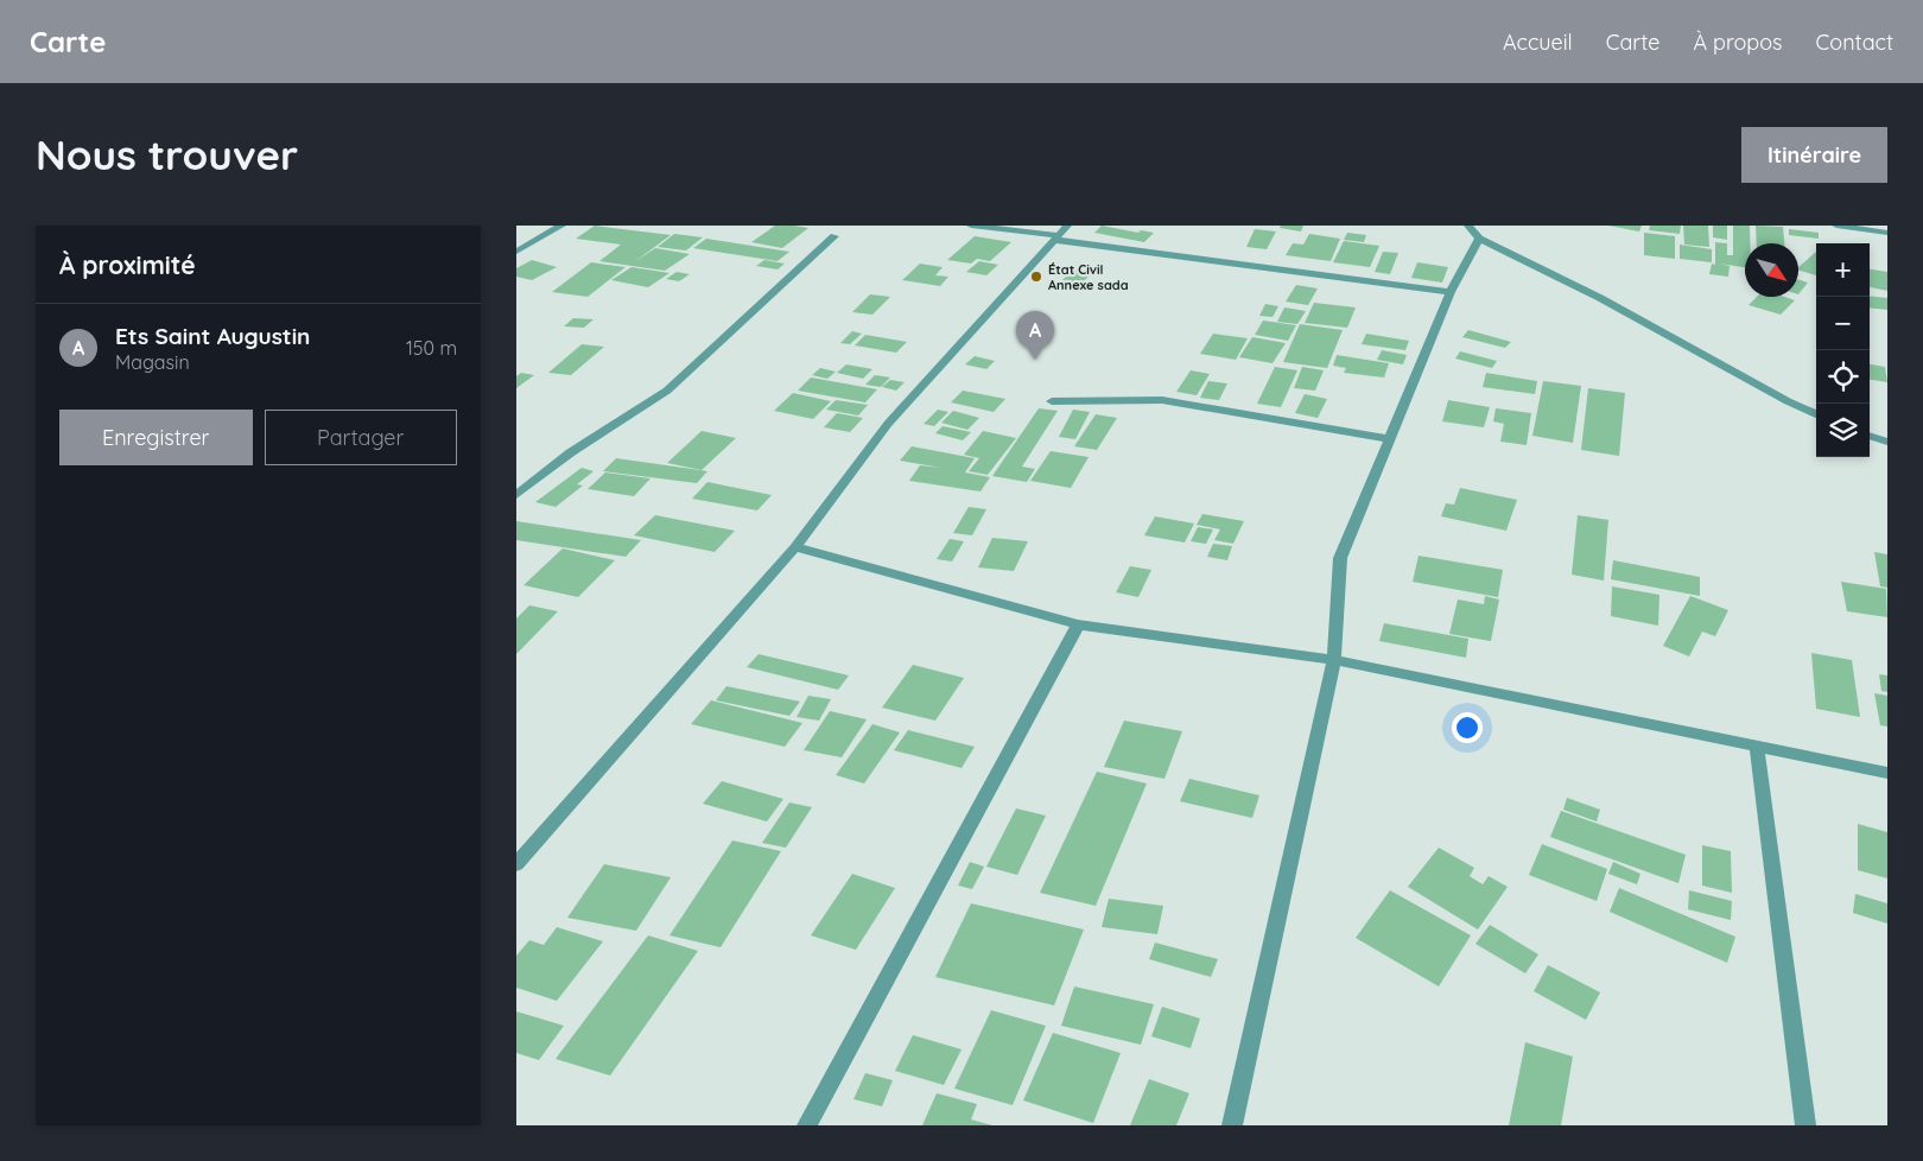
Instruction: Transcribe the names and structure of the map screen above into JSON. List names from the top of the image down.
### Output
{
  "places": ["État Civil Annexe sada"],
  "north": "bottom right",
  "page": {
    "header": "Carte",
    "nav": [
      "Accueil",
      "Carte",
      "À propos",
      "Contact"
    ],
    "buttons": [
      "Itinéraire",
      ["Enregistrer", "Partager"]
    ],
    "title": "Nous trouver",
    "heading": "À proximité",
    "map_buttons": ["+", "−"],
    "list": [
      {
        "mark": "A",
        "name": "Ets Saint Augustin",
        "note": "Magasin",
        "value": "150 m"
      }
    ],
    "pins": "A"
  }
}
